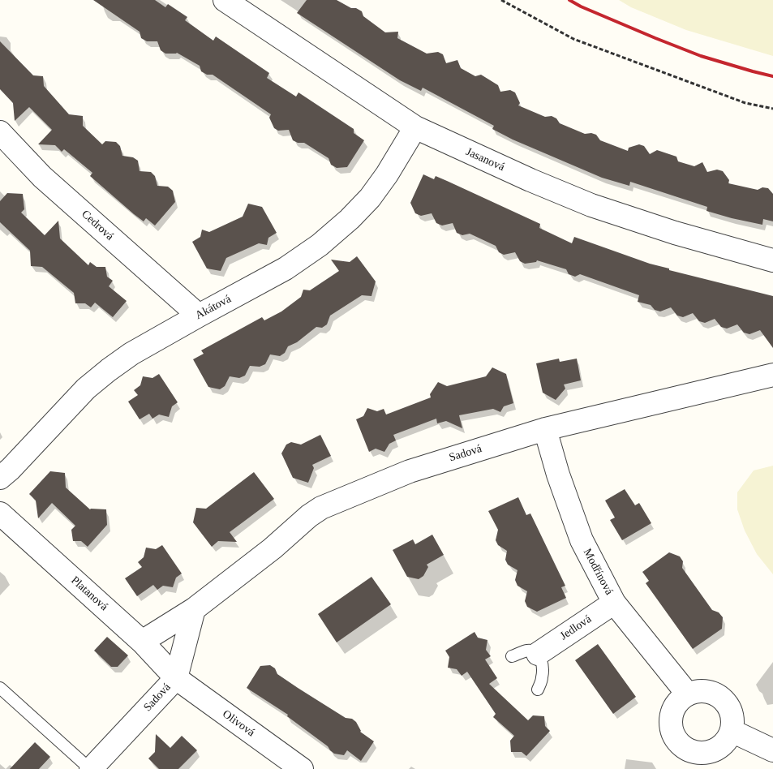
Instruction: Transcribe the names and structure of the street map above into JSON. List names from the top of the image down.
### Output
{
  "streets": {
    "street": [
      "Jasanová",
      "Cedrová",
      "Akátová",
      "Sadová",
      "Modřínová",
      "Platanová",
      "Jedlová",
      "Olivová"
    ]
  },
  "crossings": [
    ["Jasanová", "Akátová"],
    ["Cedrová", "Akátová"],
    ["Sadová", "Modřínová"],
    ["Sadová", "Platanová"],
    ["Sadová", "Olivová"],
    ["Modřínová", "Jedlová"],
    ["Platanová", "Olivová"]
  ]
}
